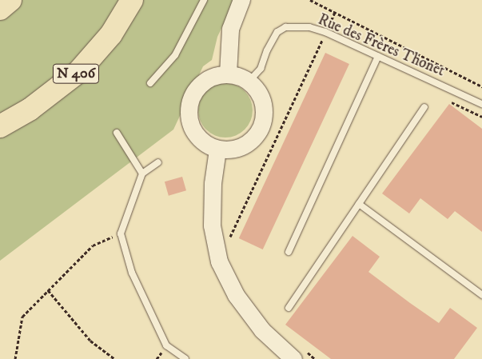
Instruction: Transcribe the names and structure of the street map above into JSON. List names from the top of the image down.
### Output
{
  "streets": {
    "highway": ["N 406"],
    "lane": ["Rue des Frères Thonet"]
  }
}
